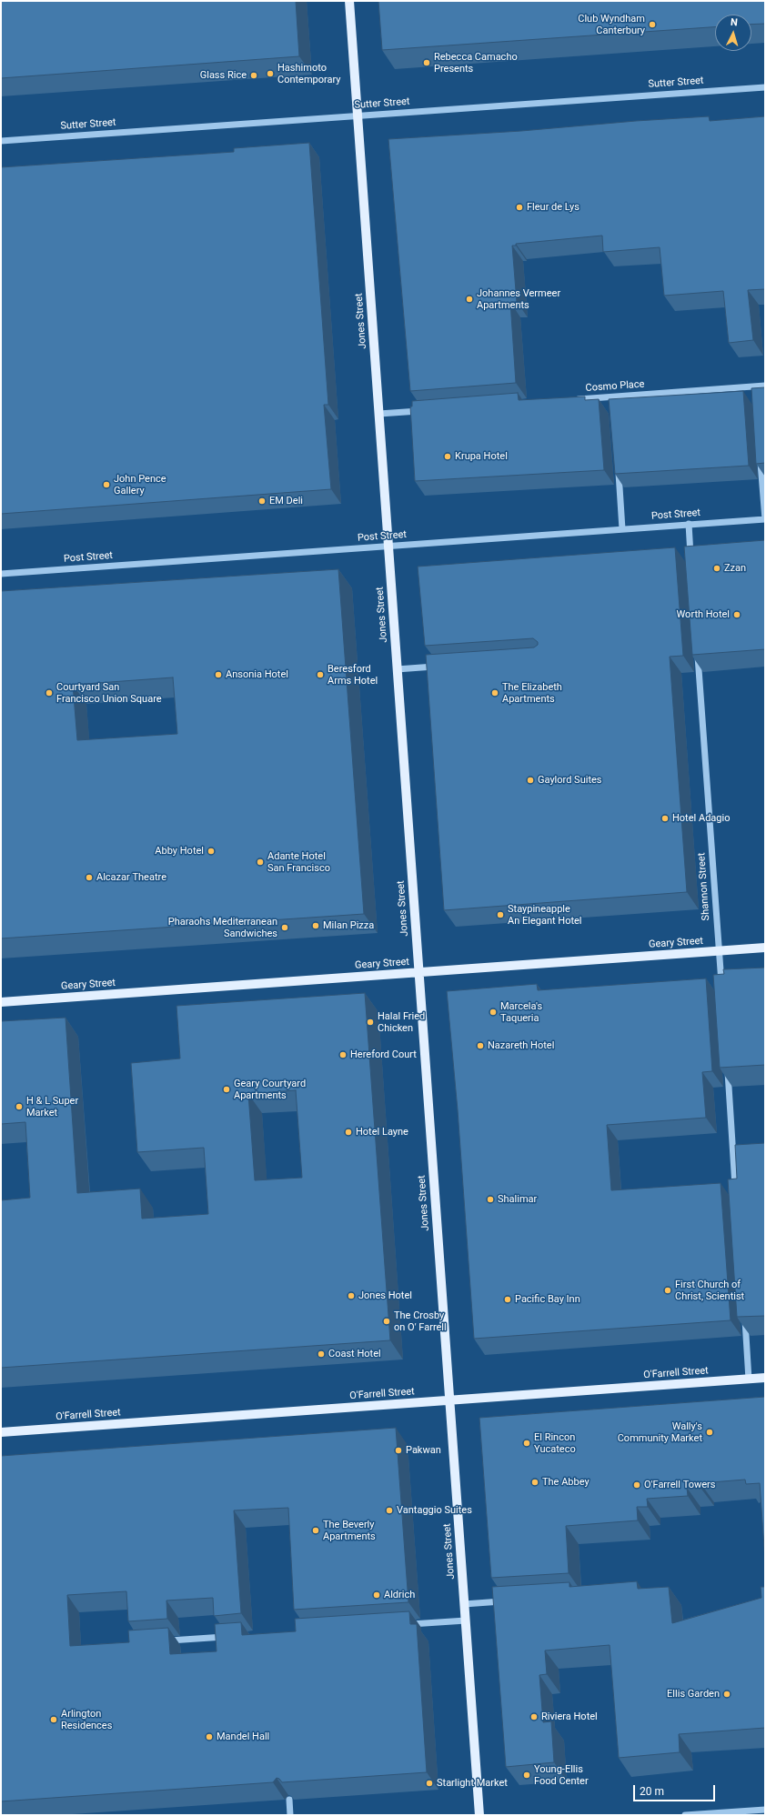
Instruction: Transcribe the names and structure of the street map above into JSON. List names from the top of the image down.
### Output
{
  "streets": {
    "main road": ["Jones Street", "Geary Street", "O'Farrell Street"],
    "street": [
      "Sutter Street",
      "Cosmo Place",
      "Post Street",
      "Shannon Street"
    ]
  },
  "crossings": [
    ["Sutter Street", "Jones Street"],
    ["Jones Street", "Post Street"],
    ["Jones Street", "Geary Street"],
    ["Jones Street", "O'Farrell Street"],
    ["Shannon Street", "Geary Street"]
  ],
  "places": [
    "Club Wyndham Canterbury",
    "Rebecca Camacho Presents",
    "Hashimoto Contemporary",
    "Glass Rice",
    "Fleur de Lys",
    "Johannes Vermeer Apartments",
    "Krupa Hotel",
    "John Pence Gallery",
    "EM Deli",
    "Zzan",
    "Worth Hotel",
    "Ansonia Hotel",
    "Beresford Arms Hotel",
    "Courtyard San Francisco Union Square",
    "The Elizabeth Apartments",
    "Gaylord Suites",
    "Hotel Adagio",
    "Abby Hotel",
    "Adante Hotel San Francisco",
    "Alcazar Theatre",
    "Staypineapple An Elegant Hotel",
    "Milan Pizza",
    "Pharaohs Mediterranean Sandwiches",
    "Marcela's Taqueria",
    "Halal Fried Chicken",
    "Nazareth Hotel",
    "Hereford Court",
    "Geary Courtyard Apartments",
    "H & L Super Market",
    "Hotel Layne",
    "Shalimar",
    "First Church of Christ, Scientist",
    "Jones Hotel",
    "Pacific Bay Inn",
    "The Crosby on O' Farrell",
    "Coast Hotel",
    "Wally's Community Market",
    "El Rincon Yucateco",
    "Pakwan",
    "The Abbey",
    "O'Farrell Towers",
    "Vantaggio Suites",
    "The Beverly Apartments",
    "Aldrich",
    "Ellis Garden",
    "Riviera Hotel",
    "Arlington Residences",
    "Mandel Hall",
    "Young-Ellis Food Center",
    "Starlight Market"
  ],
  "scale_bar": "20 m",
  "north": "top"
}
